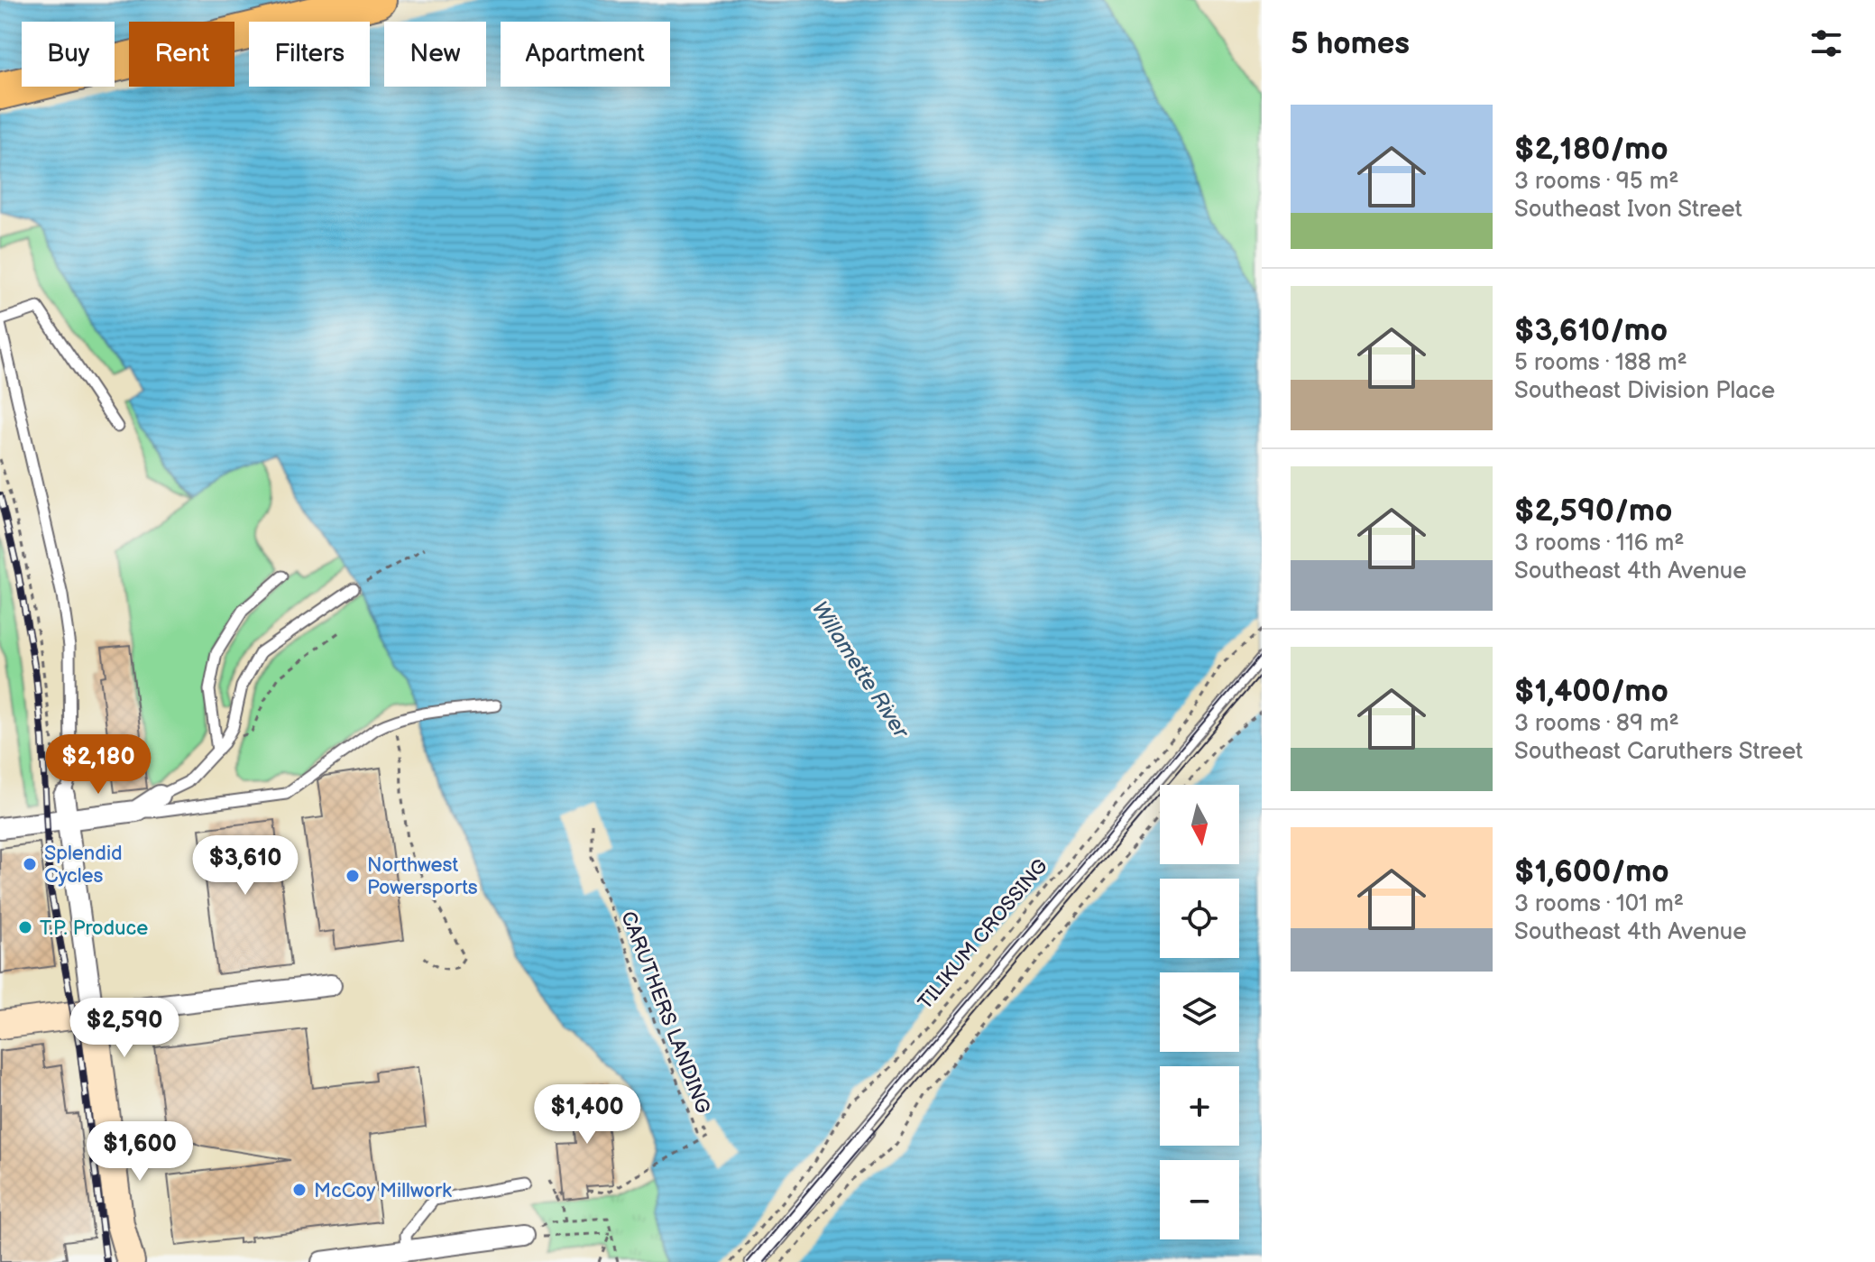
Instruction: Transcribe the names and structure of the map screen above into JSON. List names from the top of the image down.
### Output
{
  "streets": {
    "lane": ["TILIKUM CROSSING"],
    "path": ["CARUTHERS LANDING"]
  },
  "water": ["Willamette River"],
  "places": [
    "Splendid Cycles",
    "Northwest Powersports",
    "T.P. Produce",
    "McCoy Millwork"
  ],
  "north": "bottom",
  "page": {
    "heading": "5 homes",
    "chip": [
      "Buy",
      "Rent",
      "Filters",
      "New",
      "Apartment"
    ],
    "list": [
      {
        "name": "$2,180/mo",
        "note": "3 rooms · 95 m² · Southeast Ivon Street"
      },
      {
        "name": "$3,610/mo",
        "note": "5 rooms · 188 m² · Southeast Division Place"
      },
      {
        "name": "$2,590/mo",
        "note": "3 rooms · 116 m² · Southeast 4th Avenue"
      },
      {
        "name": "$1,400/mo",
        "note": "3 rooms · 89 m² · Southeast Caruthers Street"
      },
      {
        "name": "$1,600/mo",
        "note": "3 rooms · 101 m² · Southeast 4th Avenue"
      }
    ],
    "price": [
      "$2,180",
      "$3,610",
      "$2,590",
      "$1,400",
      "$1,600"
    ],
    "map_buttons": ["+", "−"]
  }
}
